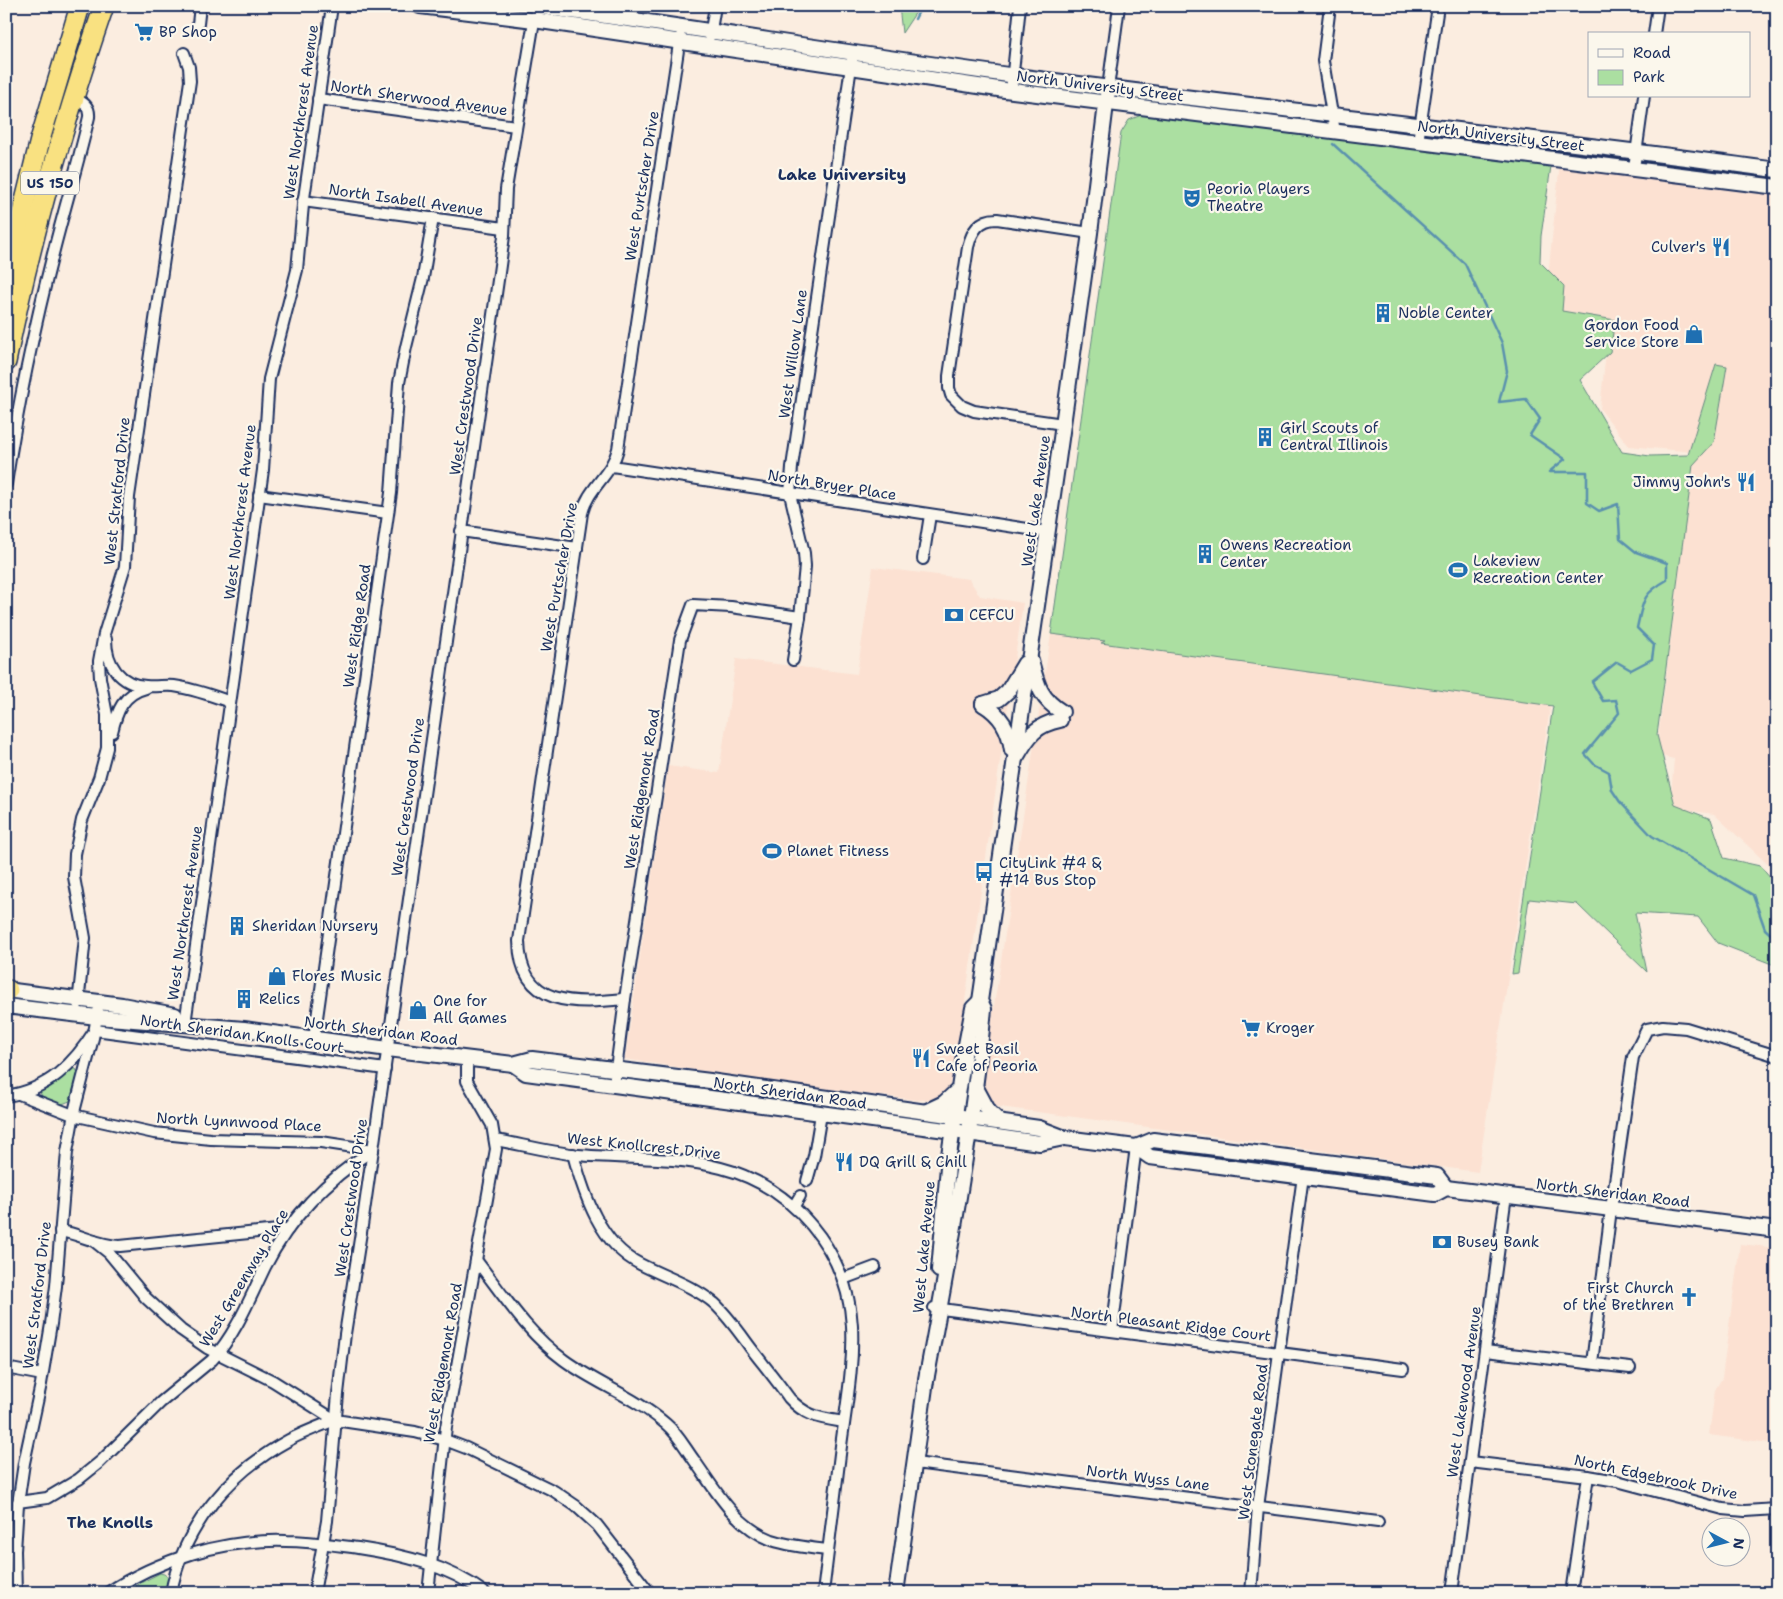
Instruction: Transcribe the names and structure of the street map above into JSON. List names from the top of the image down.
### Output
{
  "streets": {
    "highway": ["US 150"],
    "main road": ["North University Street", "West Lake Avenue", "North Sheridan Road"],
    "street": [
      "North Sherwood Avenue",
      "West Northcrest Avenue",
      "West Purtscher Drive",
      "North Isabell Avenue",
      "West Willow Lane",
      "West Crestwood Drive",
      "North Bryer Place",
      "West Stratford Drive",
      "West Ridge Road",
      "West Ridgemont Road",
      "North Sheridan Knolls Court",
      "North Lynnwood Place",
      "West Knollcrest Drive",
      "West Greenway Place",
      "North Pleasant Ridge Court",
      "West Lakewood Avenue",
      "West Stonegate Road",
      "North Edgebrook Drive",
      "North Wyss Lane"
    ]
  },
  "crossings": [
    ["North University Street", "West Purtscher Drive"],
    ["North University Street", "West Willow Lane"],
    ["North University Street", "West Crestwood Drive"],
    ["North University Street", "West Lake Avenue"],
    ["North Sherwood Avenue", "West Northcrest Avenue"],
    ["North Sherwood Avenue", "West Crestwood Drive"],
    ["West Northcrest Avenue", "North Isabell Avenue"],
    ["West Northcrest Avenue", "North Sheridan Road"],
    ["West Purtscher Drive", "North Bryer Place"],
    ["West Purtscher Drive", "West Ridgemont Road"],
    ["North Isabell Avenue", "West Crestwood Drive"],
    ["North Isabell Avenue", "West Ridge Road"],
    ["West Willow Lane", "North Bryer Place"],
    ["West Willow Lane", "West Ridgemont Road"],
    ["West Crestwood Drive", "North Sheridan Road"],
    ["West Crestwood Drive", "North Sheridan Knolls Court"],
    ["West Crestwood Drive", "North Lynnwood Place"],
    ["West Crestwood Drive", "West Greenway Place"],
    ["North Bryer Place", "West Lake Avenue"],
    ["West Stratford Drive", "North Sheridan Road"],
    ["West Stratford Drive", "North Sheridan Knolls Court"],
    ["West Stratford Drive", "North Lynnwood Place"],
    ["West Stratford Drive", "West Greenway Place"],
    ["West Lake Avenue", "North Sheridan Road"],
    ["West Lake Avenue", "North Pleasant Ridge Court"],
    ["West Lake Avenue", "North Wyss Lane"],
    ["West Ridge Road", "North Sheridan Road"],
    ["West Ridgemont Road", "North Sheridan Road"],
    ["West Ridgemont Road", "West Knollcrest Drive"],
    ["North Sheridan Road", "North Sheridan Knolls Court"],
    ["North Sheridan Road", "North Lynnwood Place"],
    ["North Sheridan Road", "West Lakewood Avenue"],
    ["North Sheridan Road", "West Stonegate Road"],
    ["North Sheridan Knolls Court", "North Lynnwood Place"],
    ["North Lynnwood Place", "West Greenway Place"],
    ["North Pleasant Ridge Court", "West Stonegate Road"],
    ["West Lakewood Avenue", "North Edgebrook Drive"],
    ["West Stonegate Road", "North Wyss Lane"]
  ],
  "districts": ["Lake University", "The Knolls"],
  "places": {
    "supermarket": ["BP Shop", "Kroger"],
    "theatre": ["Peoria Players Theatre"],
    "restaurant": [
      "Culver's",
      "Jimmy John's",
      "Sweet Basil Cafe of Peoria",
      "DQ Grill & Chill"
    ],
    "building": [
      "Noble Center",
      "Girl Scouts of Central Illinois",
      "Owens Recreation Center",
      "Sheridan Nursery",
      "Relics"
    ],
    "shop": ["Gordon Food Service Store", "Flores Music", "One for All Games"],
    "sports": ["Lakeview Recreation Center", "Planet Fitness"],
    "bank": ["CEFCU", "Busey Bank"],
    "bus stop": ["CityLink #4 & #14 Bus Stop"],
    "church": ["First Church of the Brethren"]
  },
  "legend": ["Road", "Park"],
  "north": "right"
}
